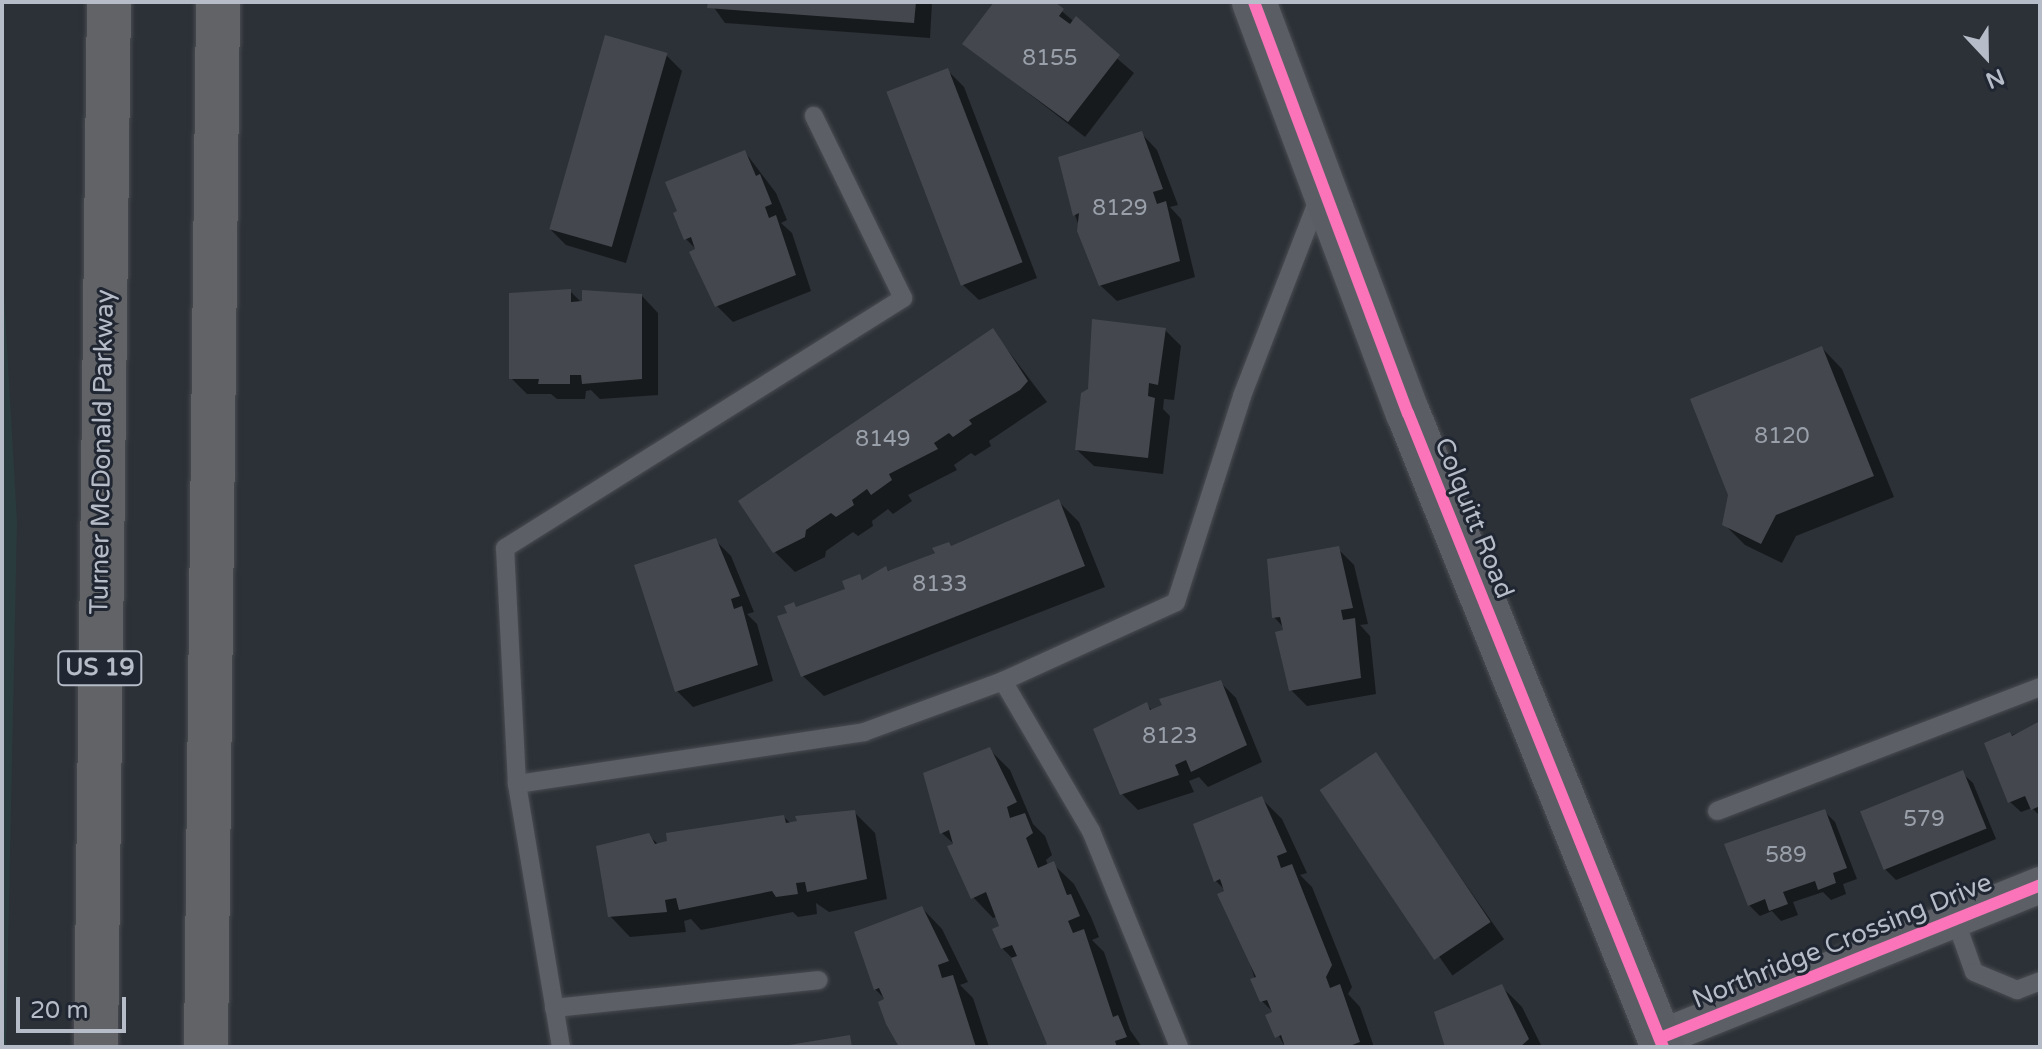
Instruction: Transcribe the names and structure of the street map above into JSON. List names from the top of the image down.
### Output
{
  "streets": {
    "highway": ["Turner McDonald Parkway", "US 19"],
    "street": ["Colquitt Road", "Northridge Crossing Drive"]
  },
  "crossings": [
    ["Colquitt Road", "Northridge Crossing Drive"]
  ],
  "house_numbers": [
    "8155",
    "8129",
    "8120",
    "8149",
    "8133",
    "8123",
    "579",
    "589"
  ],
  "scale_bar": "20 m",
  "north": "bottom"
}
